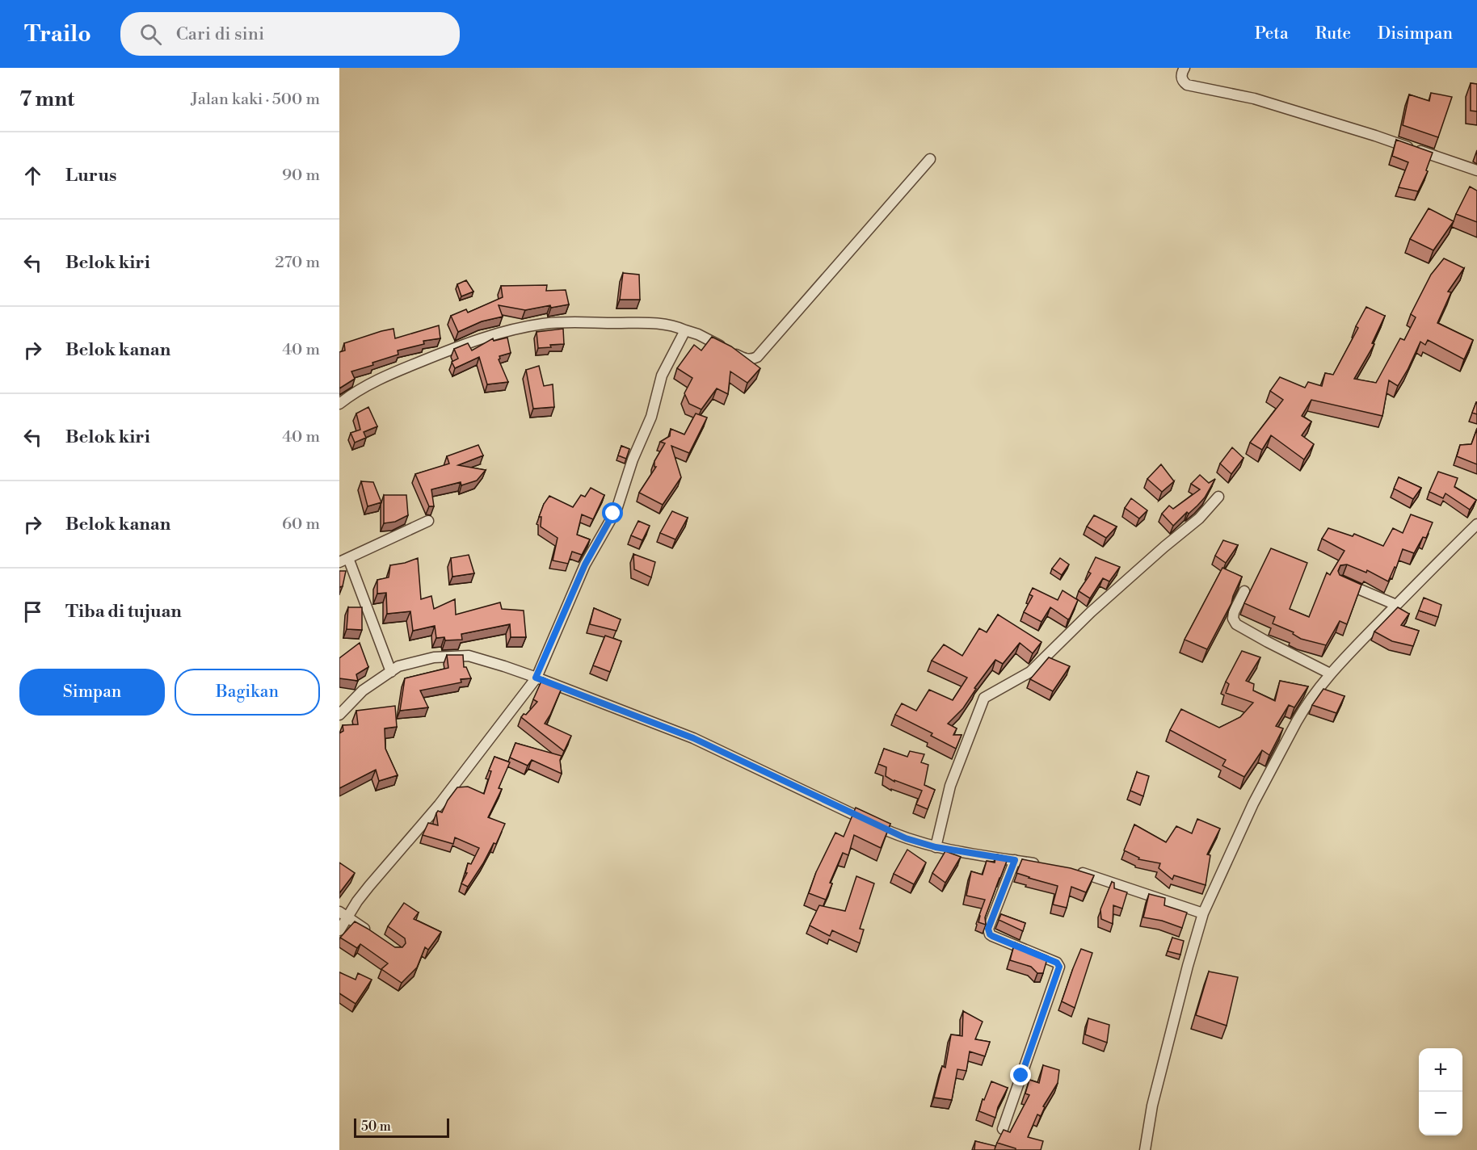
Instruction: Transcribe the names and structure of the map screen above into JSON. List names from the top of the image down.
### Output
{
  "scale_bar": "50 m",
  "page": {
    "header": "Trailo",
    "search": "Cari di sini",
    "nav": ["Peta", "Rute", "Disimpan"],
    "heading": ["7 mnt", "Jalan kaki · 500 m"],
    "list": [
      ["Lurus", "90 m"],
      ["Belok kiri", "270 m"],
      ["Belok kanan", "40 m"],
      ["Belok kiri", "40 m"],
      ["Belok kanan", "60 m"],
      "Tiba di tujuan"
    ],
    "buttons": ["Simpan", "Bagikan"],
    "map_buttons": ["+", "−"],
    "scale": "50 m"
  }
}
